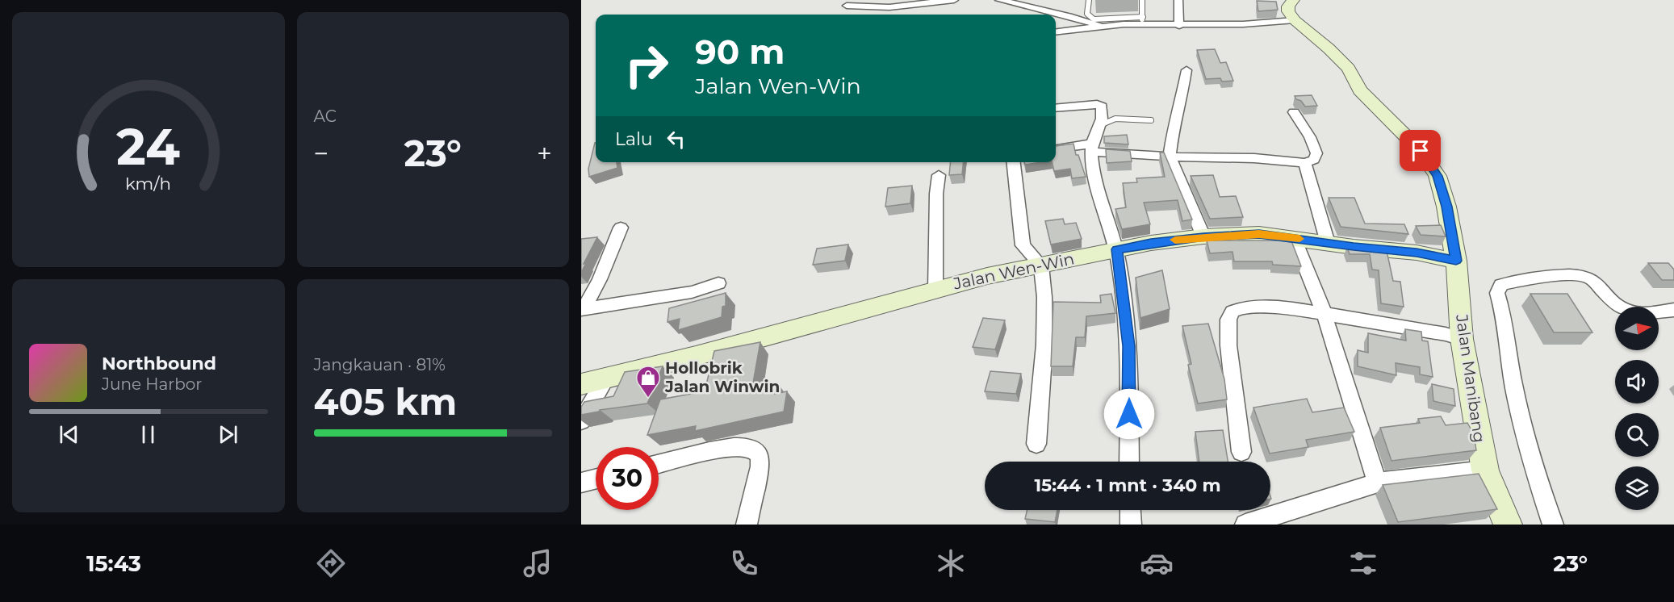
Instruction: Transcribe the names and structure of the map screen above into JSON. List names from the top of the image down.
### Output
{
  "streets": {
    "street": ["Jalan Wen-Win", "Jalan Manibang"]
  },
  "crossings": [
    ["Jalan Wen-Win", "Jalan Manibang"]
  ],
  "places": {
    "shop": ["Hollobrik Jalan Winwin"]
  },
  "north": "right",
  "page": {
    "tile": [
      "AC",
      ["Jangkauan · 81%", "405 km"]
    ],
    "turn": ["90 m", "Jalan Wen-Win"],
    "then": "Lalu",
    "heat": ["−", "23°", "+"],
    "song": ["Northbound", "June Harbor"],
    "limit": "30",
    "trip": "15:44 · 1 mnt · 340 m",
    "tabs": ["15:43", "23°"],
    "gauge": ["24", "km/h"]
  }
}
